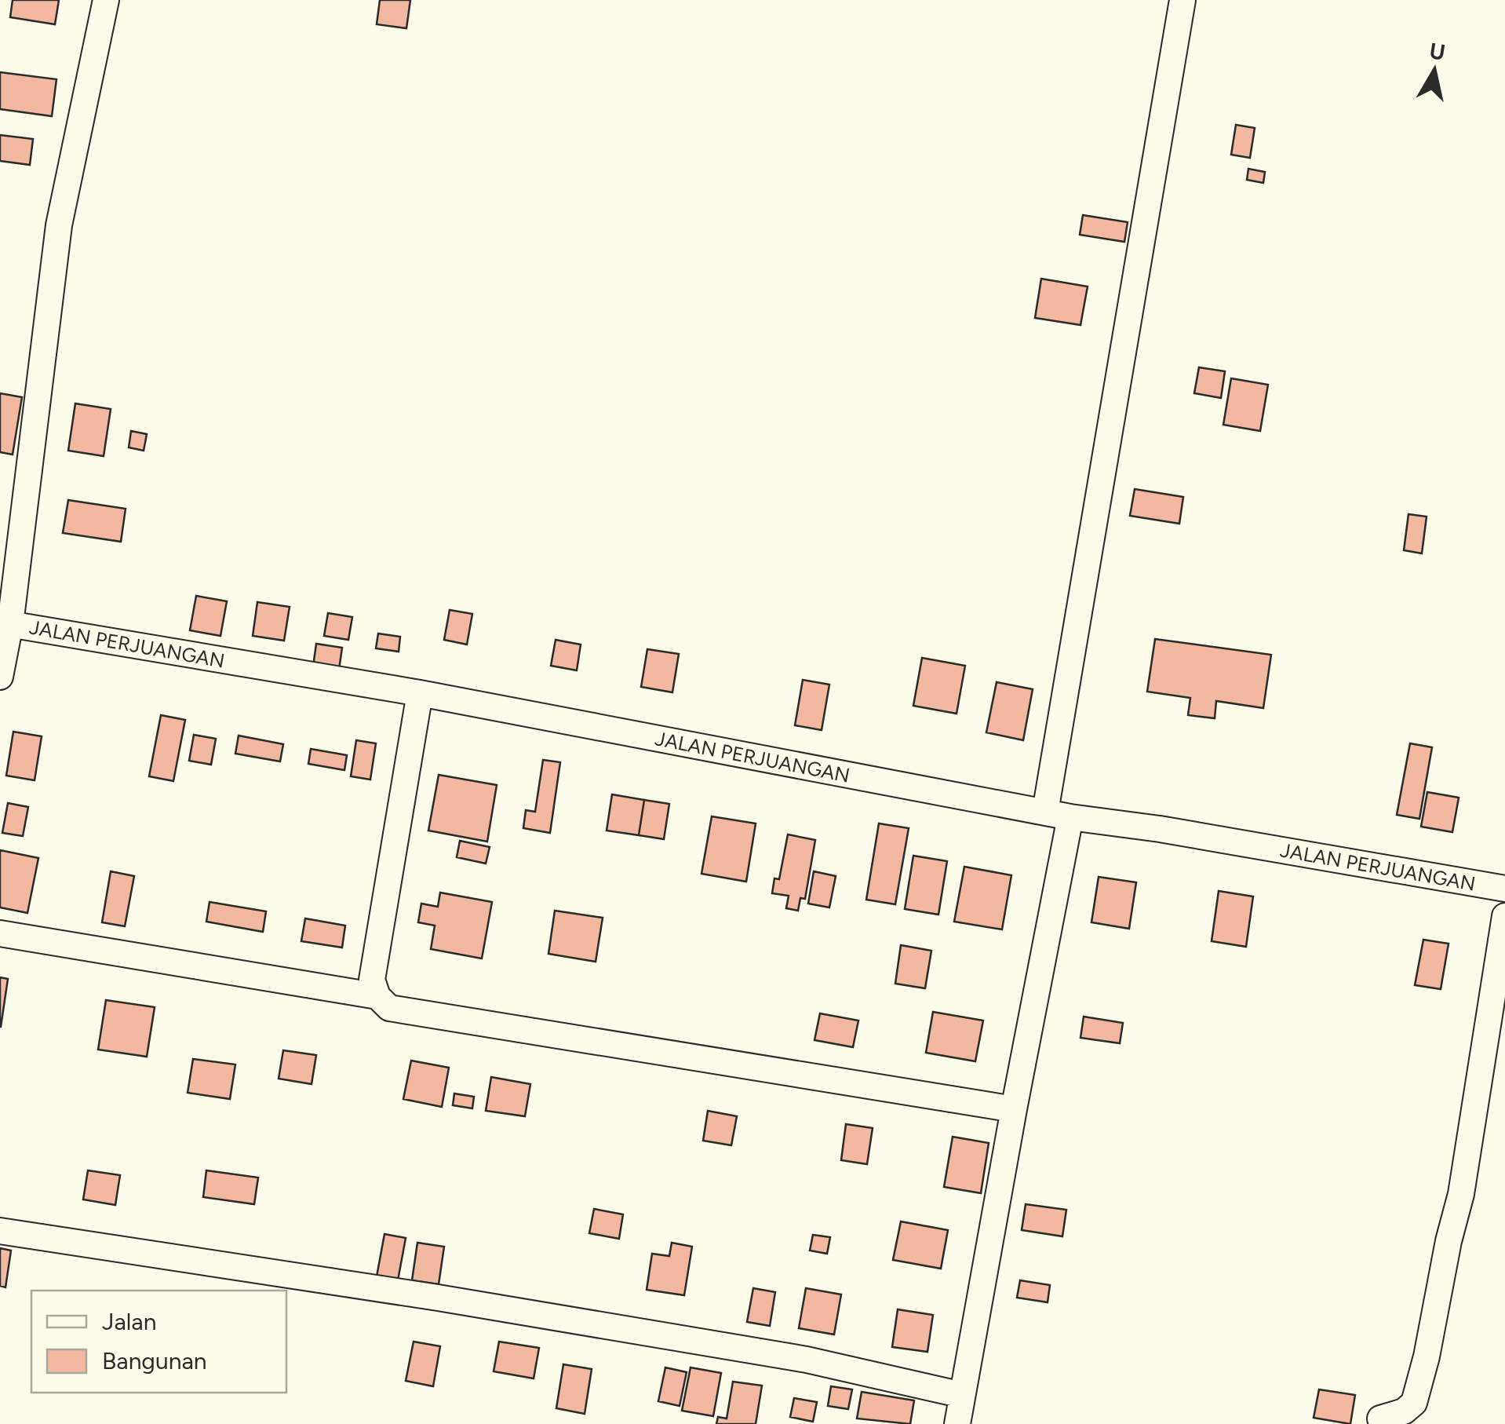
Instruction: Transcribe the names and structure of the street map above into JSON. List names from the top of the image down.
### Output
{
  "streets": {
    "street": ["JALAN PERJUANGAN"]
  },
  "legend": ["Jalan", "Bangunan"],
  "north": "top"
}
